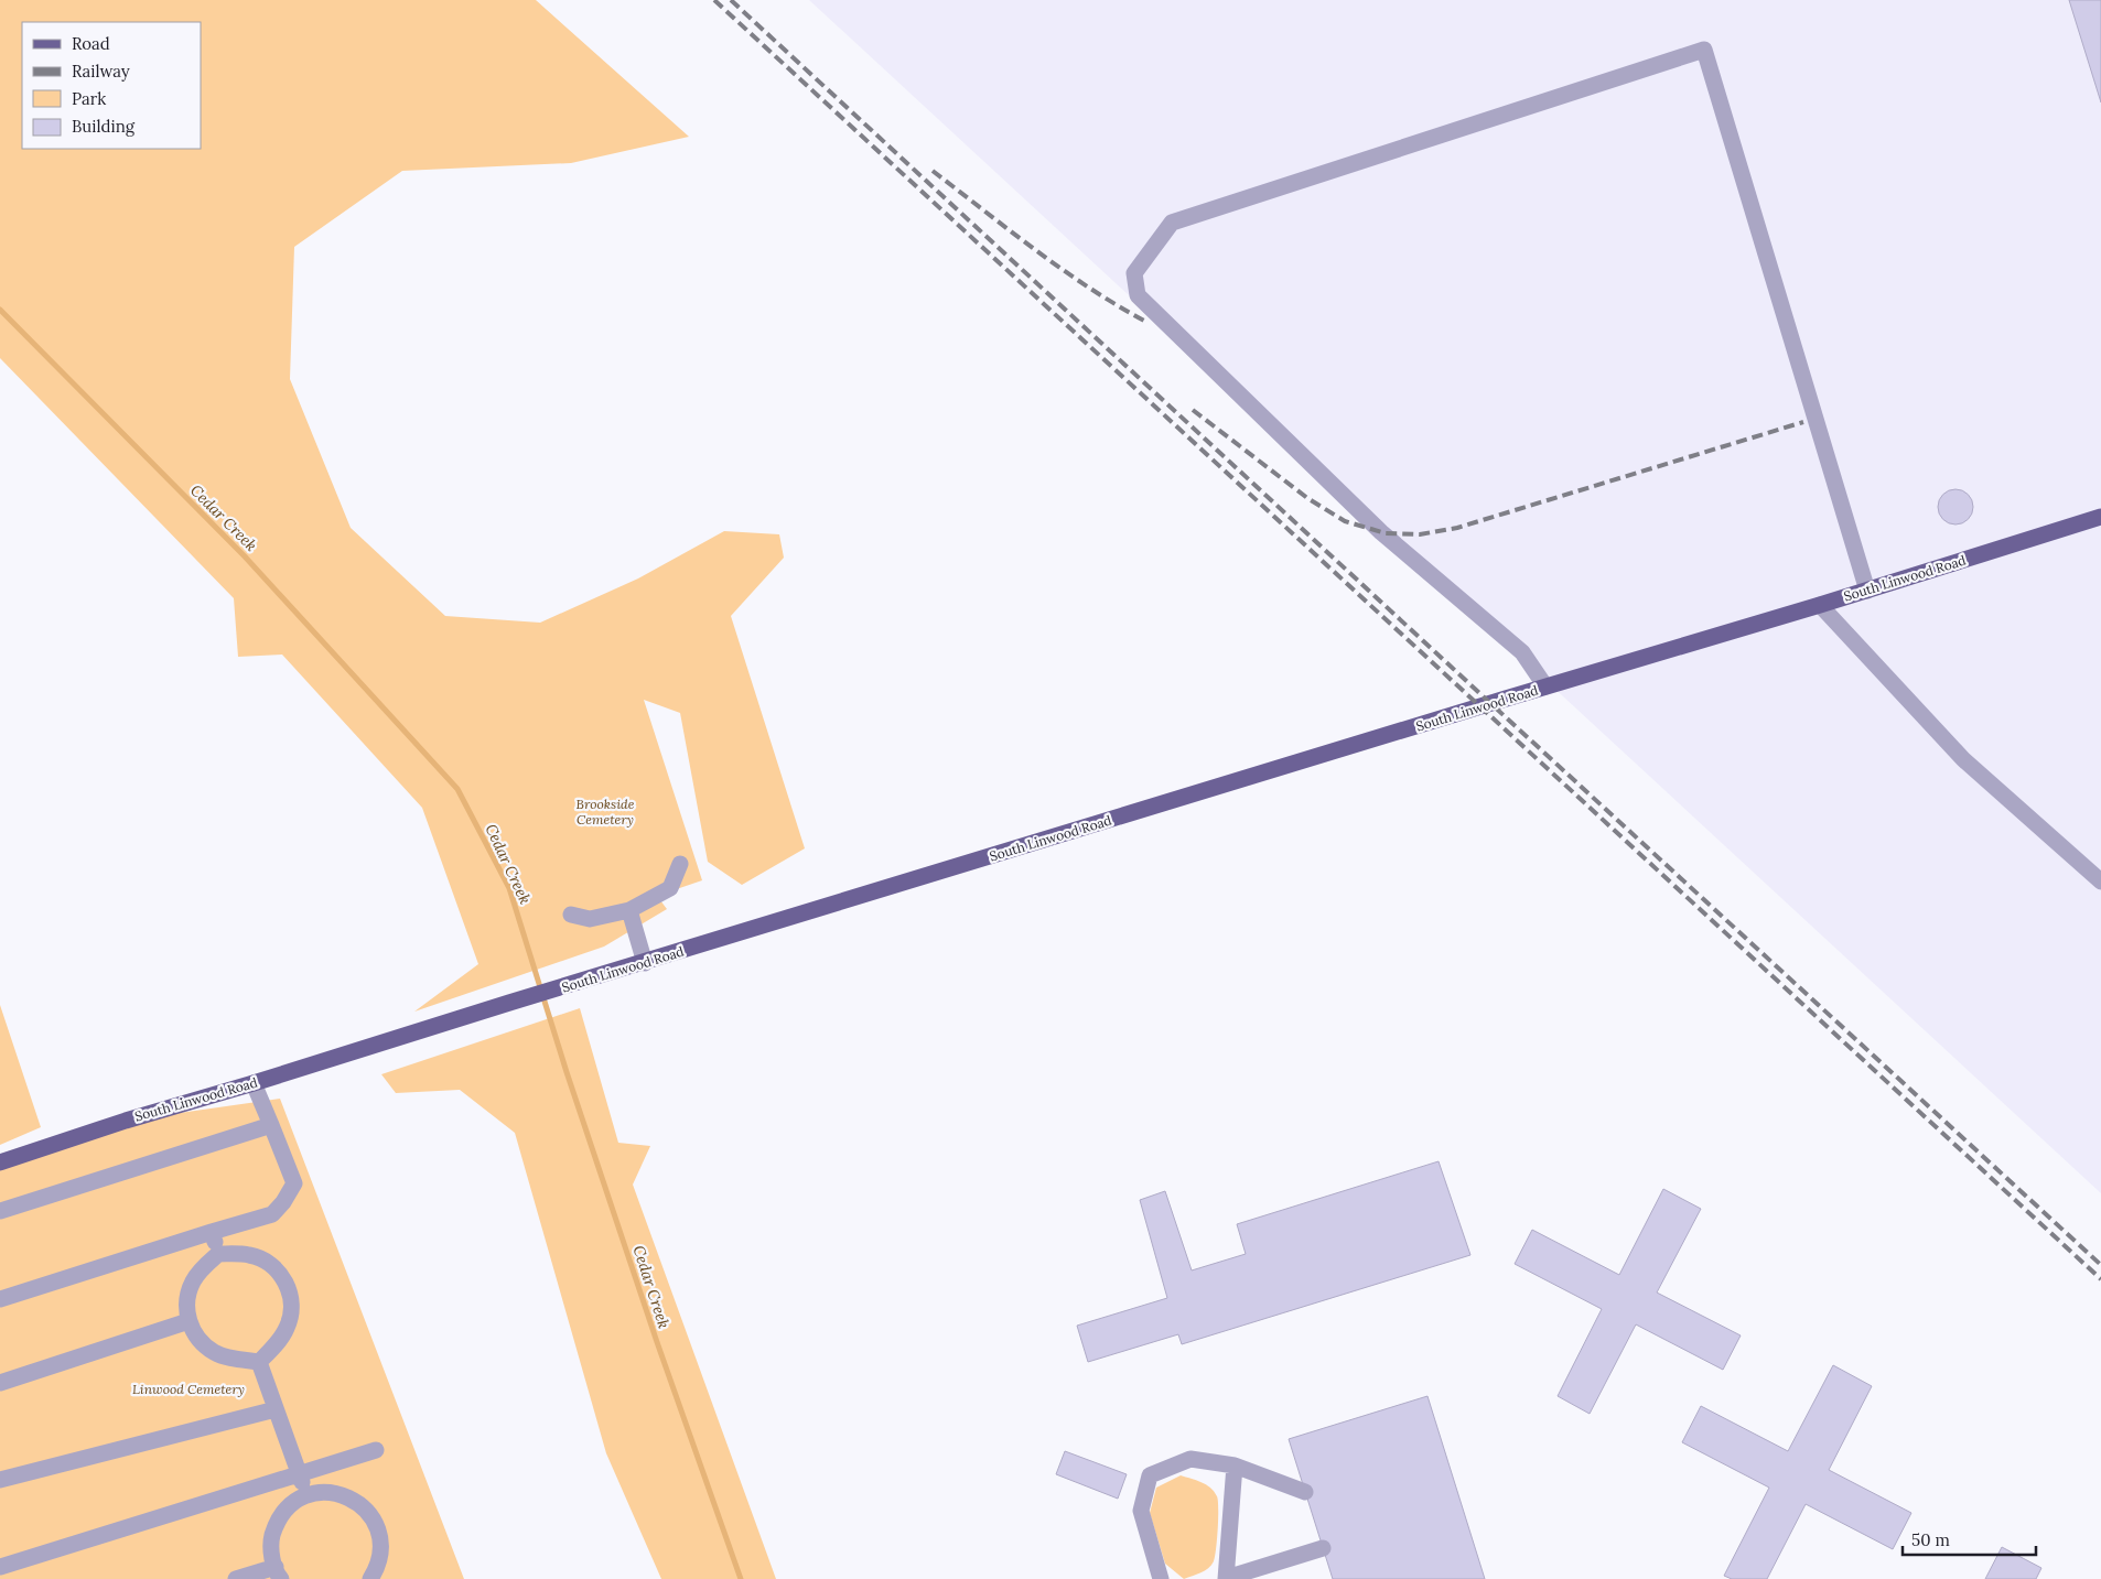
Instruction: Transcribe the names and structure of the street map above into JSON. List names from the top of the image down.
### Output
{
  "streets": {
    "main road": ["South Linwood Road"]
  },
  "water": ["Cedar Creek"],
  "parks": ["Brookside Cemetery", "Linwood Cemetery"],
  "legend": [
    "Road",
    "Railway",
    "Park",
    "Building"
  ],
  "scale_bar": "50 m"
}
